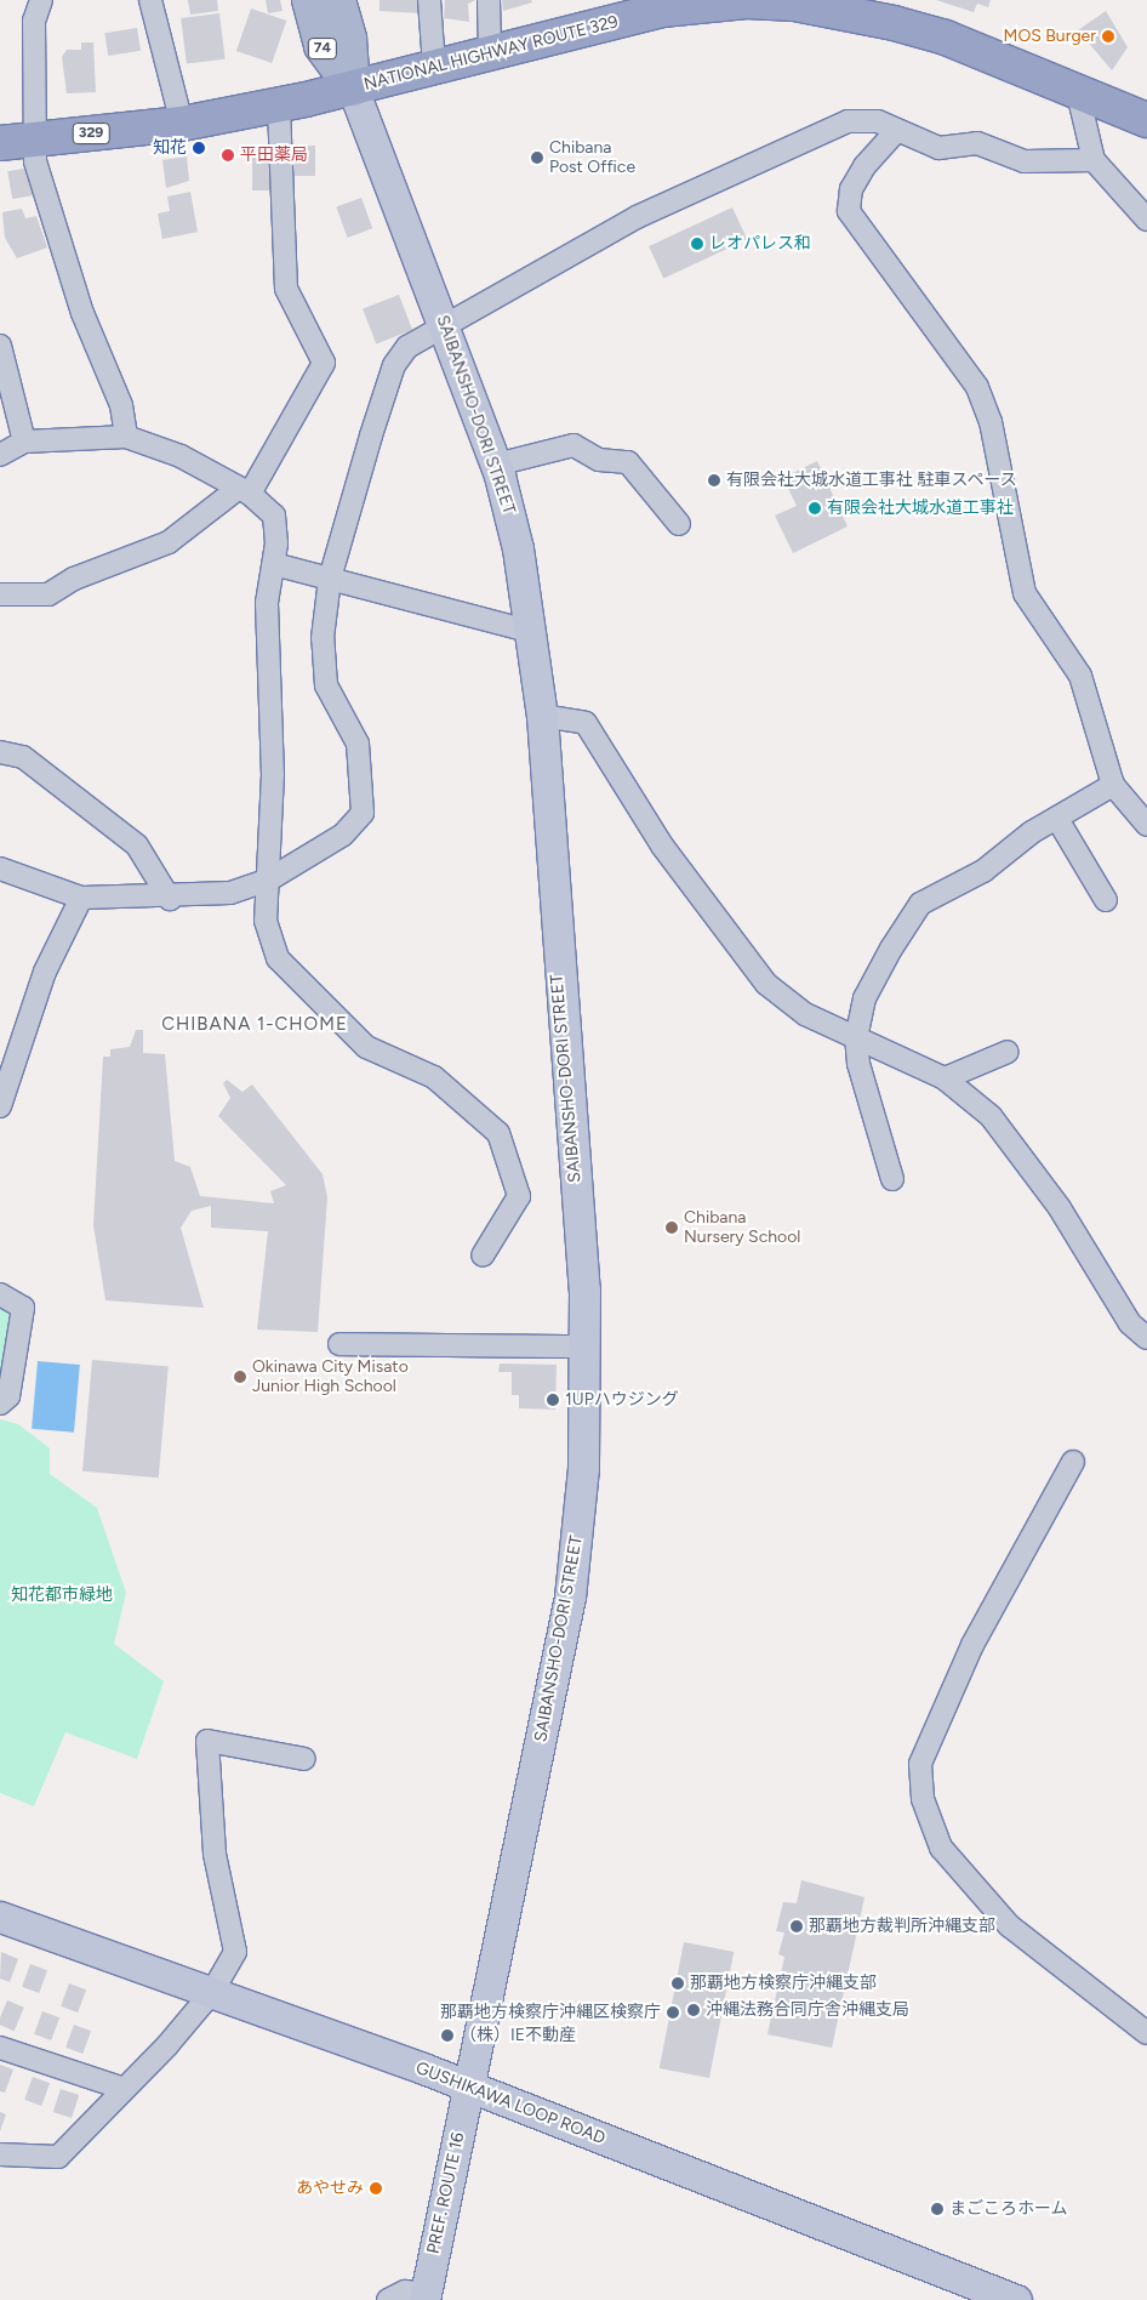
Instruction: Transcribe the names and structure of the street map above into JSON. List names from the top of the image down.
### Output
{
  "streets": {
    "highway": ["NATIONAL HIGHWAY ROUTE 329", "329"],
    "main road": [
      "74",
      "SAIBANSHO-DORI STREET",
      "GUSHIKAWA LOOP ROAD",
      "PREF. ROUTE 16"
    ]
  },
  "crossings": [
    ["74", "NATIONAL HIGHWAY ROUTE 329"],
    ["74", "SAIBANSHO-DORI STREET"],
    ["NATIONAL HIGHWAY ROUTE 329", "SAIBANSHO-DORI STREET"],
    ["SAIBANSHO-DORI STREET", "GUSHIKAWA LOOP ROAD"],
    ["SAIBANSHO-DORI STREET", "PREF. ROUTE 16"],
    ["GUSHIKAWA LOOP ROAD", "PREF. ROUTE 16"]
  ],
  "districts": ["CHIBANA 1-CHOME"],
  "parks": ["知花都市緑地"],
  "places": [
    "MOS Burger",
    "知花",
    "平田薬局",
    "Chibana Post Office",
    "レオパレス和",
    "有限会社大城水道工事社 駐車スペース",
    "有限会社大城水道工事社",
    "Chibana Nursery School",
    "Okinawa City Misato Junior High School",
    "1UPハウジング",
    "那覇地方裁判所沖縄支部",
    "那覇地方検察庁沖縄支部",
    "沖縄法務合同庁舎沖縄支局",
    "那覇地方検察庁沖縄区検察庁",
    "（株）IE不動産",
    "あやせみ",
    "まごころホーム"
  ]
}
